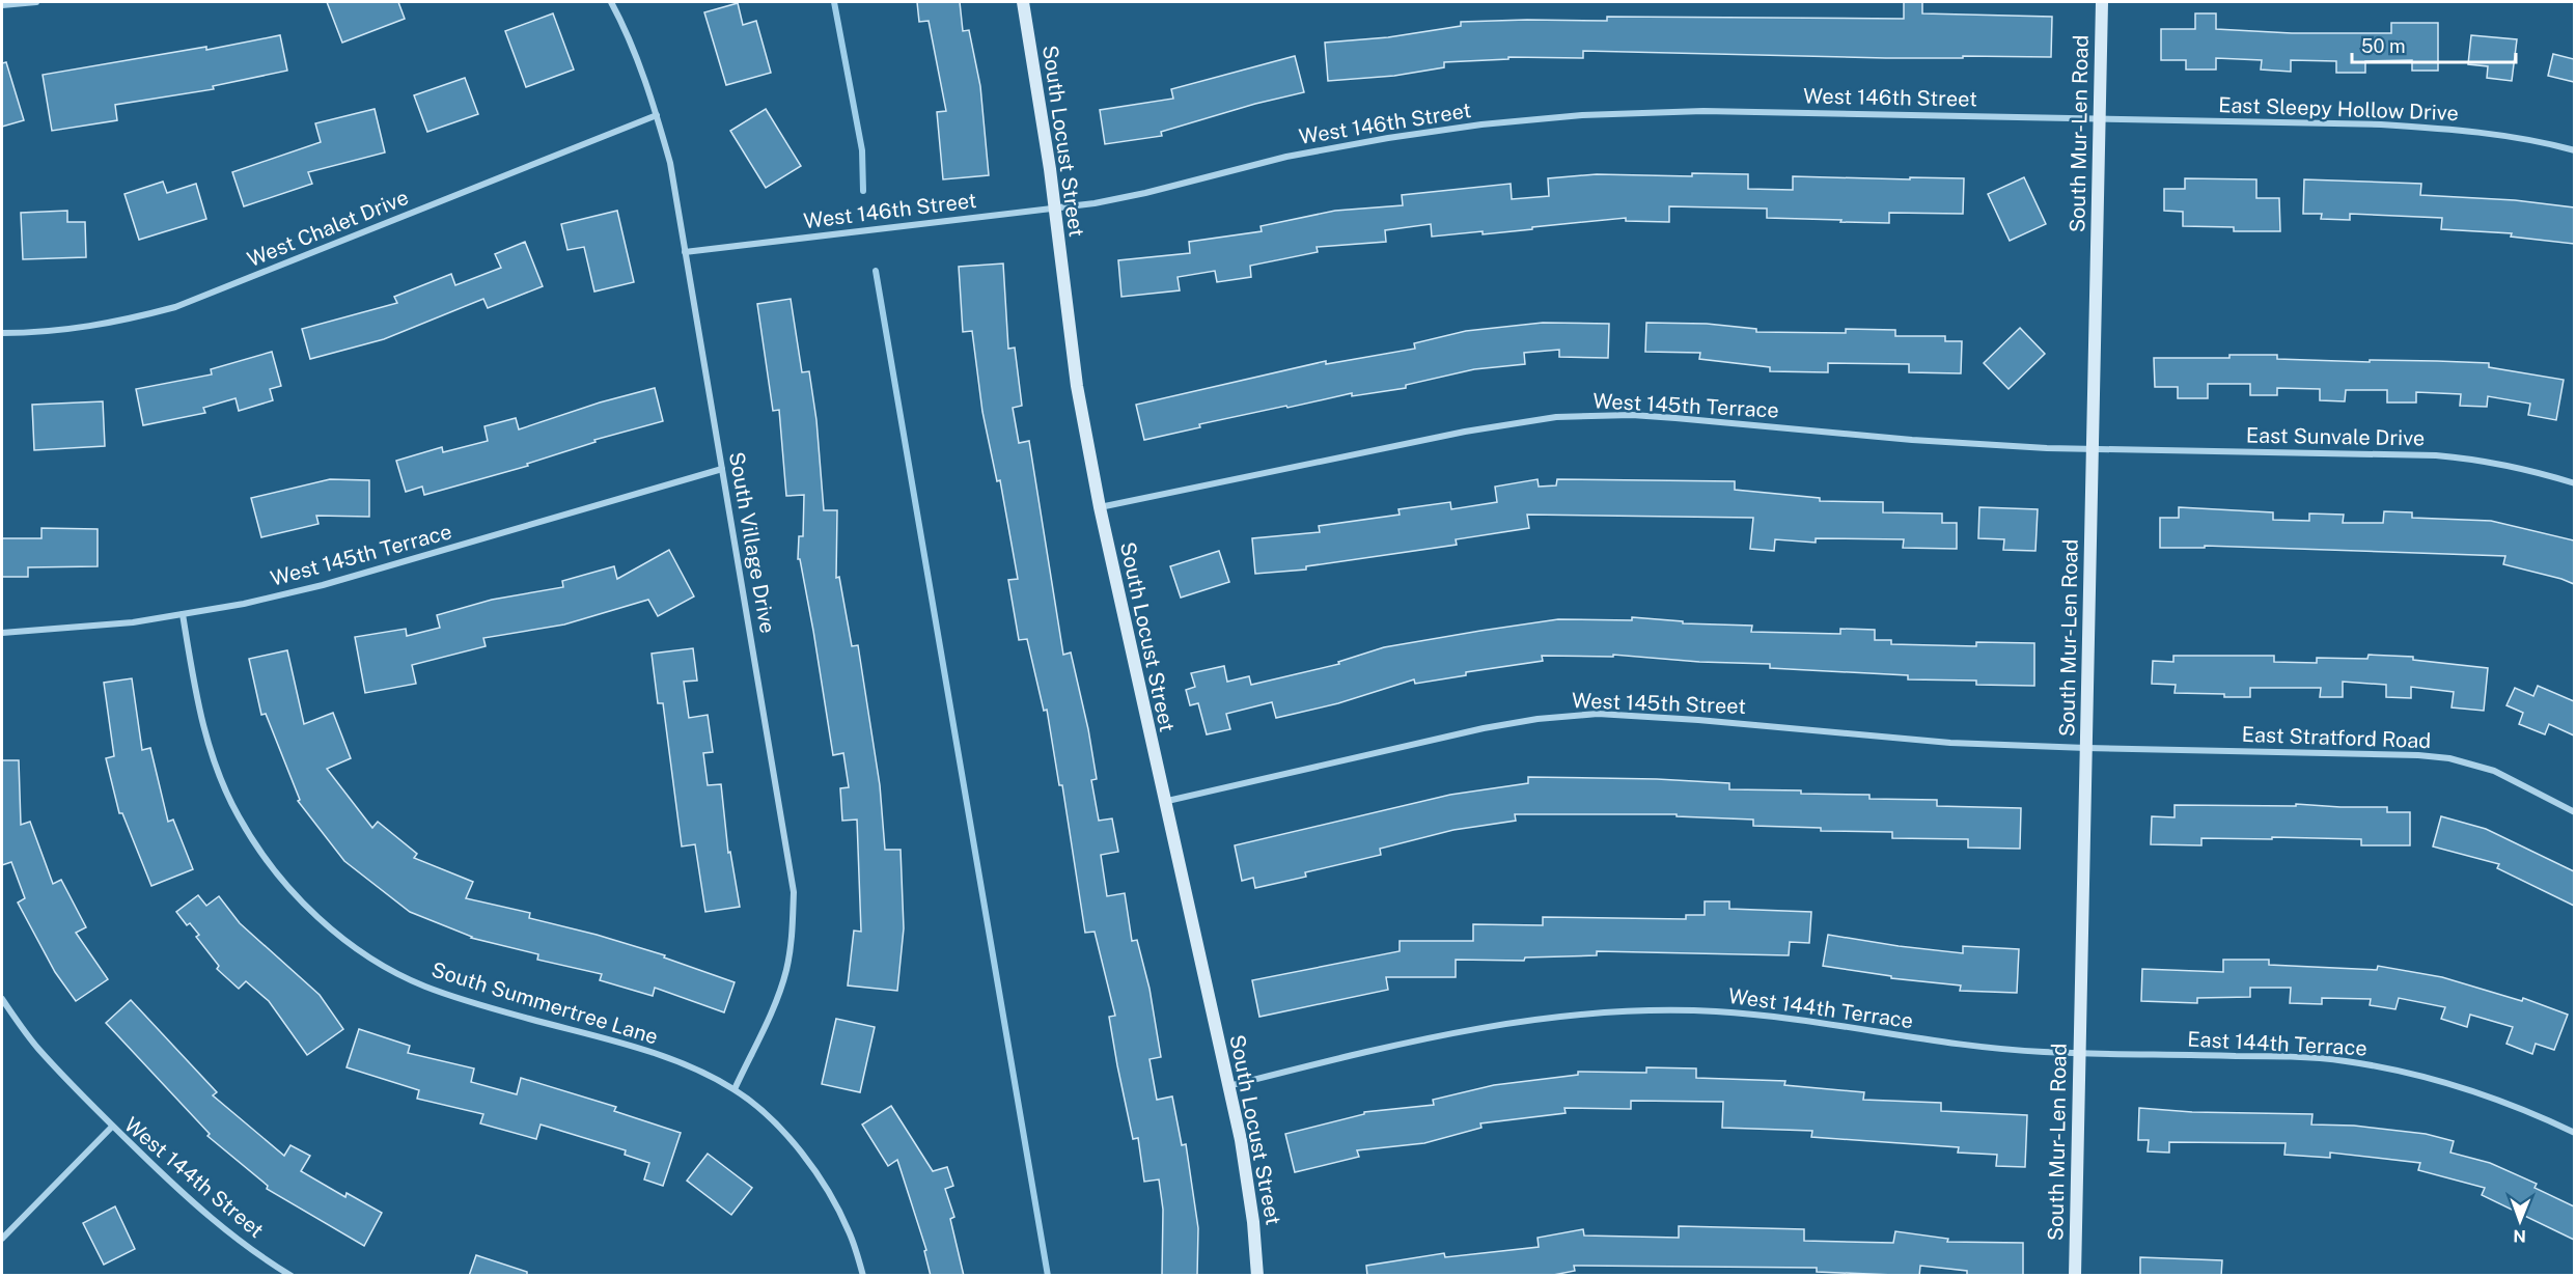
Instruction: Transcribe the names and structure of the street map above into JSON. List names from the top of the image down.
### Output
{
  "streets": {
    "street": [
      "West 146th Street",
      "East Sleepy Hollow Drive",
      "South Mur-Len Road",
      "South Locust Street",
      "West Chalet Drive",
      "West 145th Terrace",
      "East Sunvale Drive",
      "South Village Drive",
      "West 145th Street",
      "East Stratford Road",
      "South Summertree Lane",
      "West 144th Terrace",
      "East 144th Terrace",
      "West 144th Street"
    ]
  },
  "crossings": [
    ["West 146th Street", "East Sleepy Hollow Drive"],
    ["West 146th Street", "South Mur-Len Road"],
    ["West 146th Street", "South Locust Street"],
    ["West 146th Street", "South Village Drive"],
    ["East Sleepy Hollow Drive", "South Mur-Len Road"],
    ["South Mur-Len Road", "West 145th Terrace"],
    ["South Mur-Len Road", "East Sunvale Drive"],
    ["South Mur-Len Road", "West 145th Street"],
    ["South Mur-Len Road", "East Stratford Road"],
    ["South Mur-Len Road", "West 144th Terrace"],
    ["South Mur-Len Road", "East 144th Terrace"],
    ["South Locust Street", "West 145th Terrace"],
    ["South Locust Street", "West 145th Street"],
    ["South Locust Street", "West 144th Terrace"],
    ["West Chalet Drive", "South Village Drive"],
    ["West 145th Terrace", "East Sunvale Drive"],
    ["West 145th Terrace", "South Village Drive"],
    ["West 145th Terrace", "South Summertree Lane"],
    ["South Village Drive", "South Summertree Lane"],
    ["West 145th Street", "East Stratford Road"],
    ["West 144th Terrace", "East 144th Terrace"]
  ],
  "scale_bar": "50 m",
  "north": "bottom"
}
